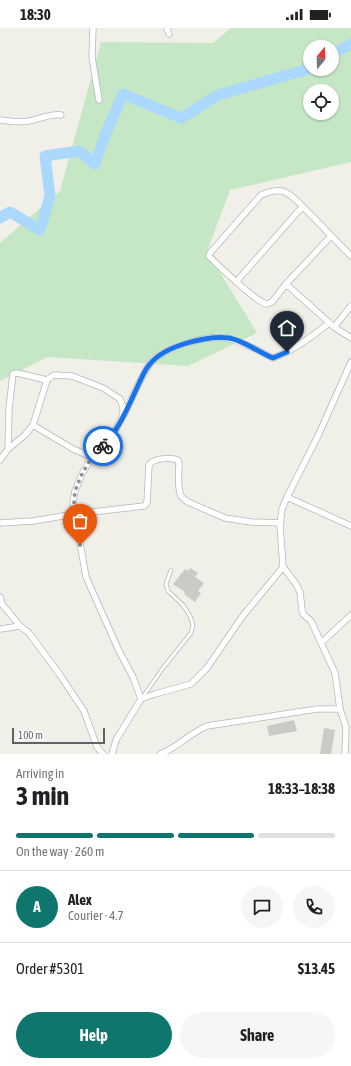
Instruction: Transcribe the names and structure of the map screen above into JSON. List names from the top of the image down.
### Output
{
  "scale_bar": "100 m",
  "north": "top",
  "page": {
    "status": "18:30",
    "scale": "100 m",
    "heading": ["3 min", "Arriving in", "18:33–18:38"],
    "panel": [
      "Alex",
      "Courier · 4.7",
      "Order #5301",
      "$13.45"
    ],
    "bar": "On the way · 260 m",
    "round": "A",
    "buttons": ["Help", "Share"]
  }
}
